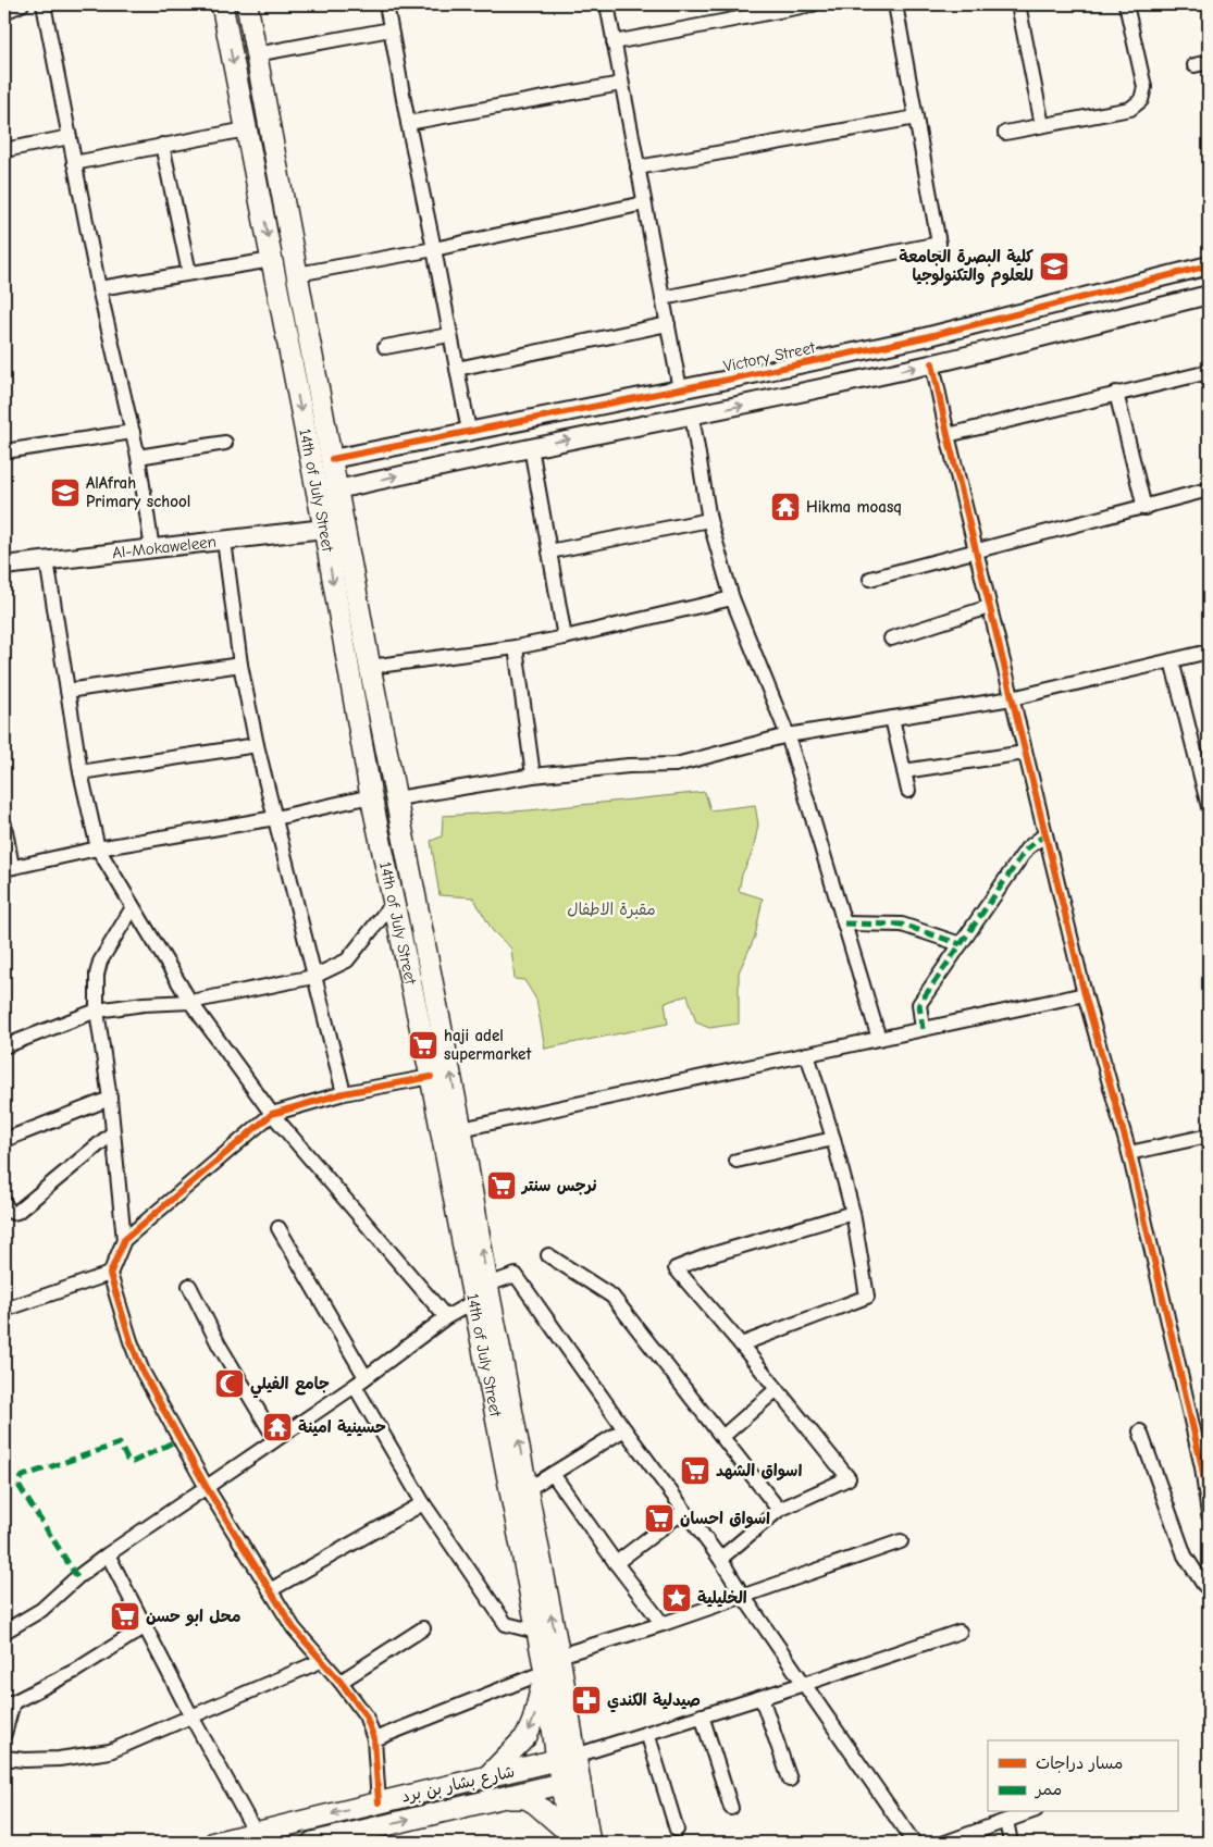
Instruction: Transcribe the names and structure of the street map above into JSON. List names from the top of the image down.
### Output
{
  "streets": {
    "main road": ["14th of July Street", "شارع بشار بن برد"],
    "street": ["Victory Street", "Al-Mokaweleen"]
  },
  "crossings": [
    ["Victory Street", "14th of July Street"],
    ["14th of July Street", "Al-Mokaweleen"],
    ["14th of July Street", "شارع بشار بن برد"]
  ],
  "parks": ["مقبرة الاطفال"],
  "places": {
    "school or university": ["كلية البصرة الجامعة للعلوم والتكنولوجيا", "AlAfrah Primary school"],
    "temple": ["Hikma moasq", "حسينية امينة"],
    "supermarket": [
      "haji adel supermarket",
      "نرجس سنتر",
      "اسواق الشهد",
      "اسواق احسان",
      "محل ابو حسن"
    ],
    "mosque": ["جامع الفيلي"],
    "place": ["الخليلية"],
    "pharmacy": ["صيدلية الكندي"]
  },
  "legend": ["مسار دراجات", "ممر"]
}
